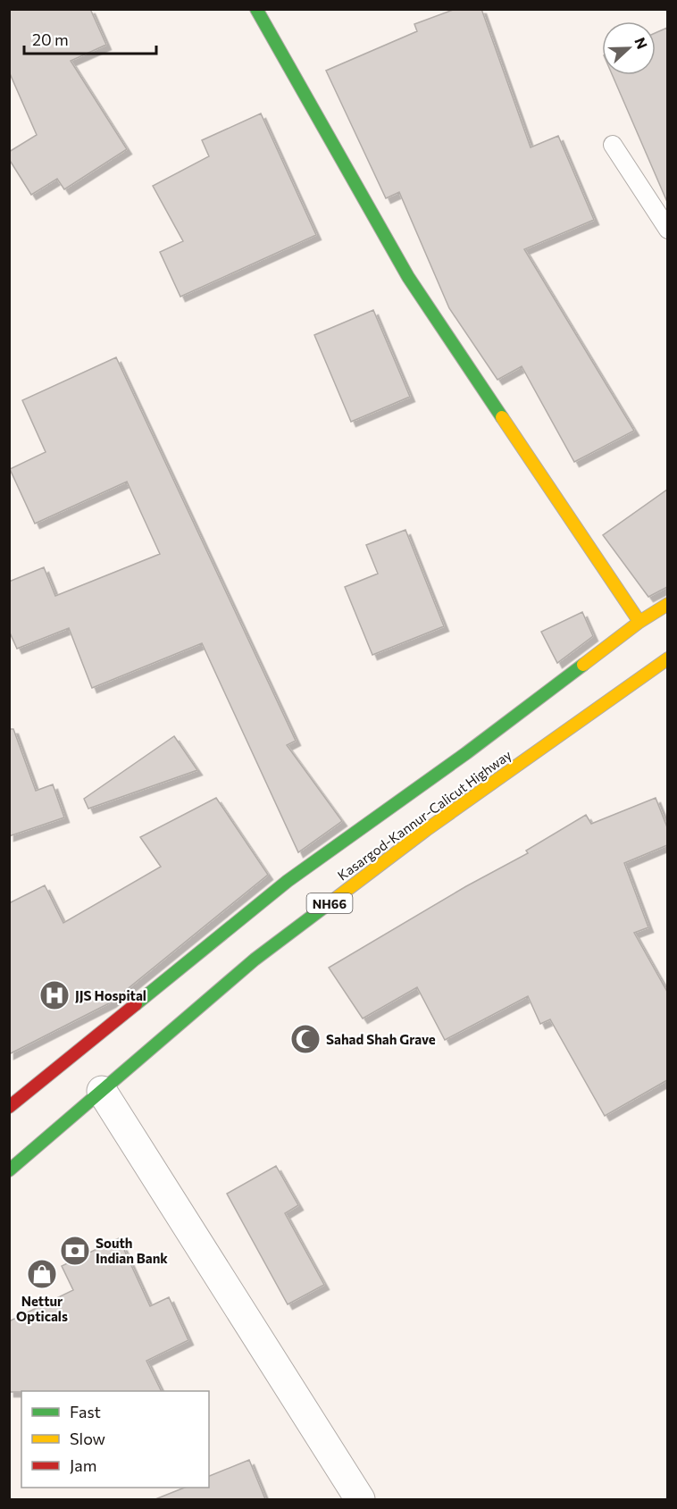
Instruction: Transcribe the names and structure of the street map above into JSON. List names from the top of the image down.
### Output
{
  "streets": {
    "main road": ["Kasargod-Kannur-Calicut Highway", "NH66"]
  },
  "places": {
    "hospital": ["JJS Hospital"],
    "mosque": ["Sahad Shah Grave"],
    "bank": ["South Indian Bank"],
    "shop": ["Nettur Opticals"]
  },
  "legend": ["Fast", "Slow", "Jam"],
  "scale_bar": "20 m",
  "north": "right"
}
